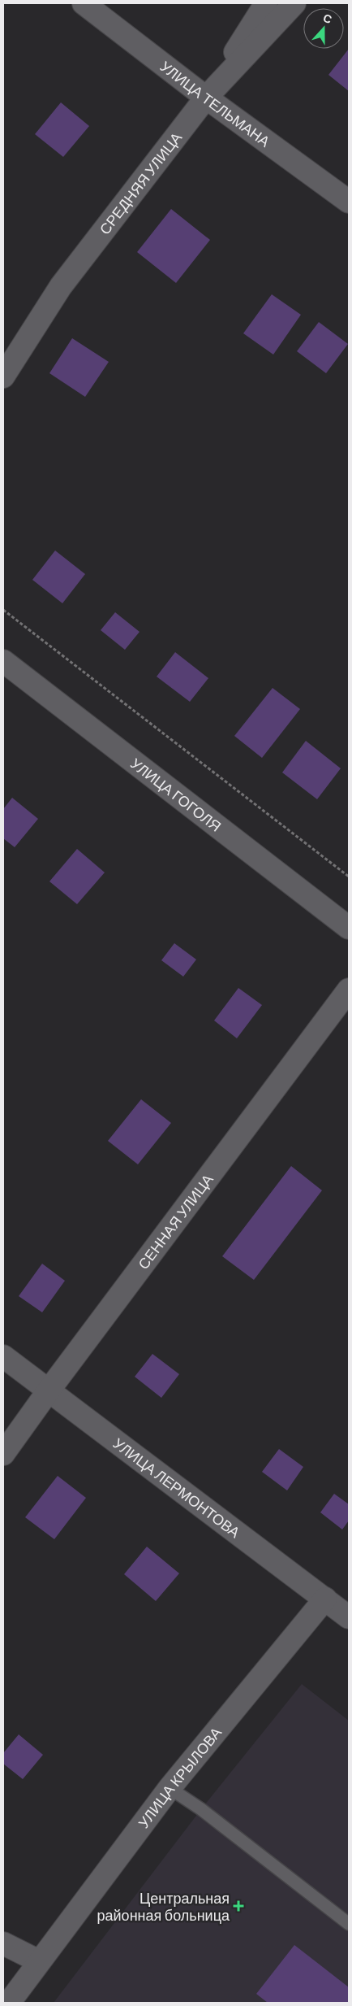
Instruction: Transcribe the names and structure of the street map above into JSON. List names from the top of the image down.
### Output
{
  "streets": {
    "street": [
      "УЛИЦА ТЕЛЬМАНА",
      "СРЕДНЯЯ УЛИЦА",
      "УЛИЦА ГОГОЛЯ",
      "СЕННАЯ УЛИЦА",
      "УЛИЦА ЛЕРМОНТОВА",
      "УЛИЦА КРЫЛОВА"
    ]
  },
  "crossings": [
    ["УЛИЦА ТЕЛЬМАНА", "СРЕДНЯЯ УЛИЦА"],
    ["СЕННАЯ УЛИЦА", "УЛИЦА ЛЕРМОНТОВА"],
    ["УЛИЦА ЛЕРМОНТОВА", "УЛИЦА КРЫЛОВА"]
  ],
  "places": {
    "health": ["Центральная районная больница"]
  },
  "north": "top"
}
